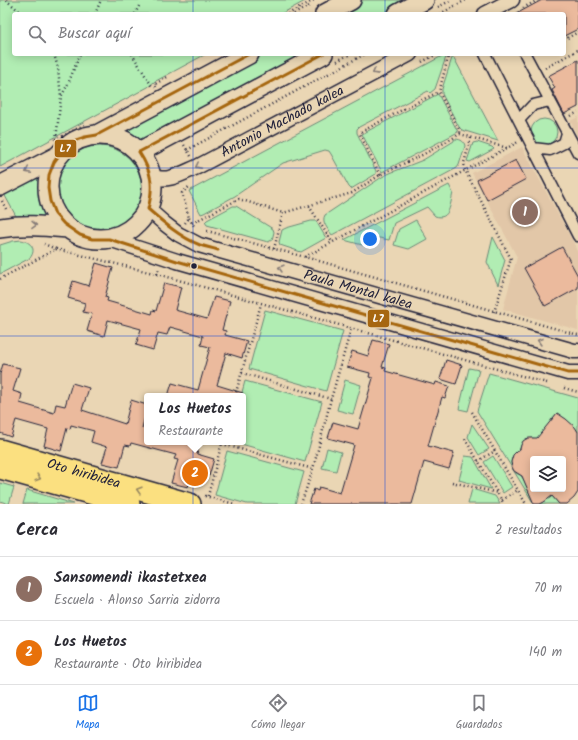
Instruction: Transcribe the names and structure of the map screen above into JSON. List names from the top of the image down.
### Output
{
  "streets": {
    "main road": ["Oto hiribidea"],
    "street": ["Antonio Machado kalea", "Paula Montal kalea"]
  },
  "crossings": [
    ["Antonio Machado kalea", "Paula Montal kalea"]
  ],
  "one_way": ["Antonio Machado kalea"],
  "lines": ["transit line L7"],
  "page": {
    "search": "Buscar aquí",
    "pins": ["1", "2"],
    "popup": ["Los Huetos", "Restaurante"],
    "heading": ["Cerca", "2 resultados"],
    "list": [
      {
        "mark": "1",
        "name": "Sansomendi ikastetxea",
        "note": "Escuela · Alonso Sarria zidorra",
        "value": "70 m"
      },
      {
        "mark": "2",
        "name": "Los Huetos",
        "note": "Restaurante · Oto hiribidea",
        "value": "140 m"
      }
    ],
    "nav": ["Mapa", "Cómo llegar", "Guardados"]
  }
}
